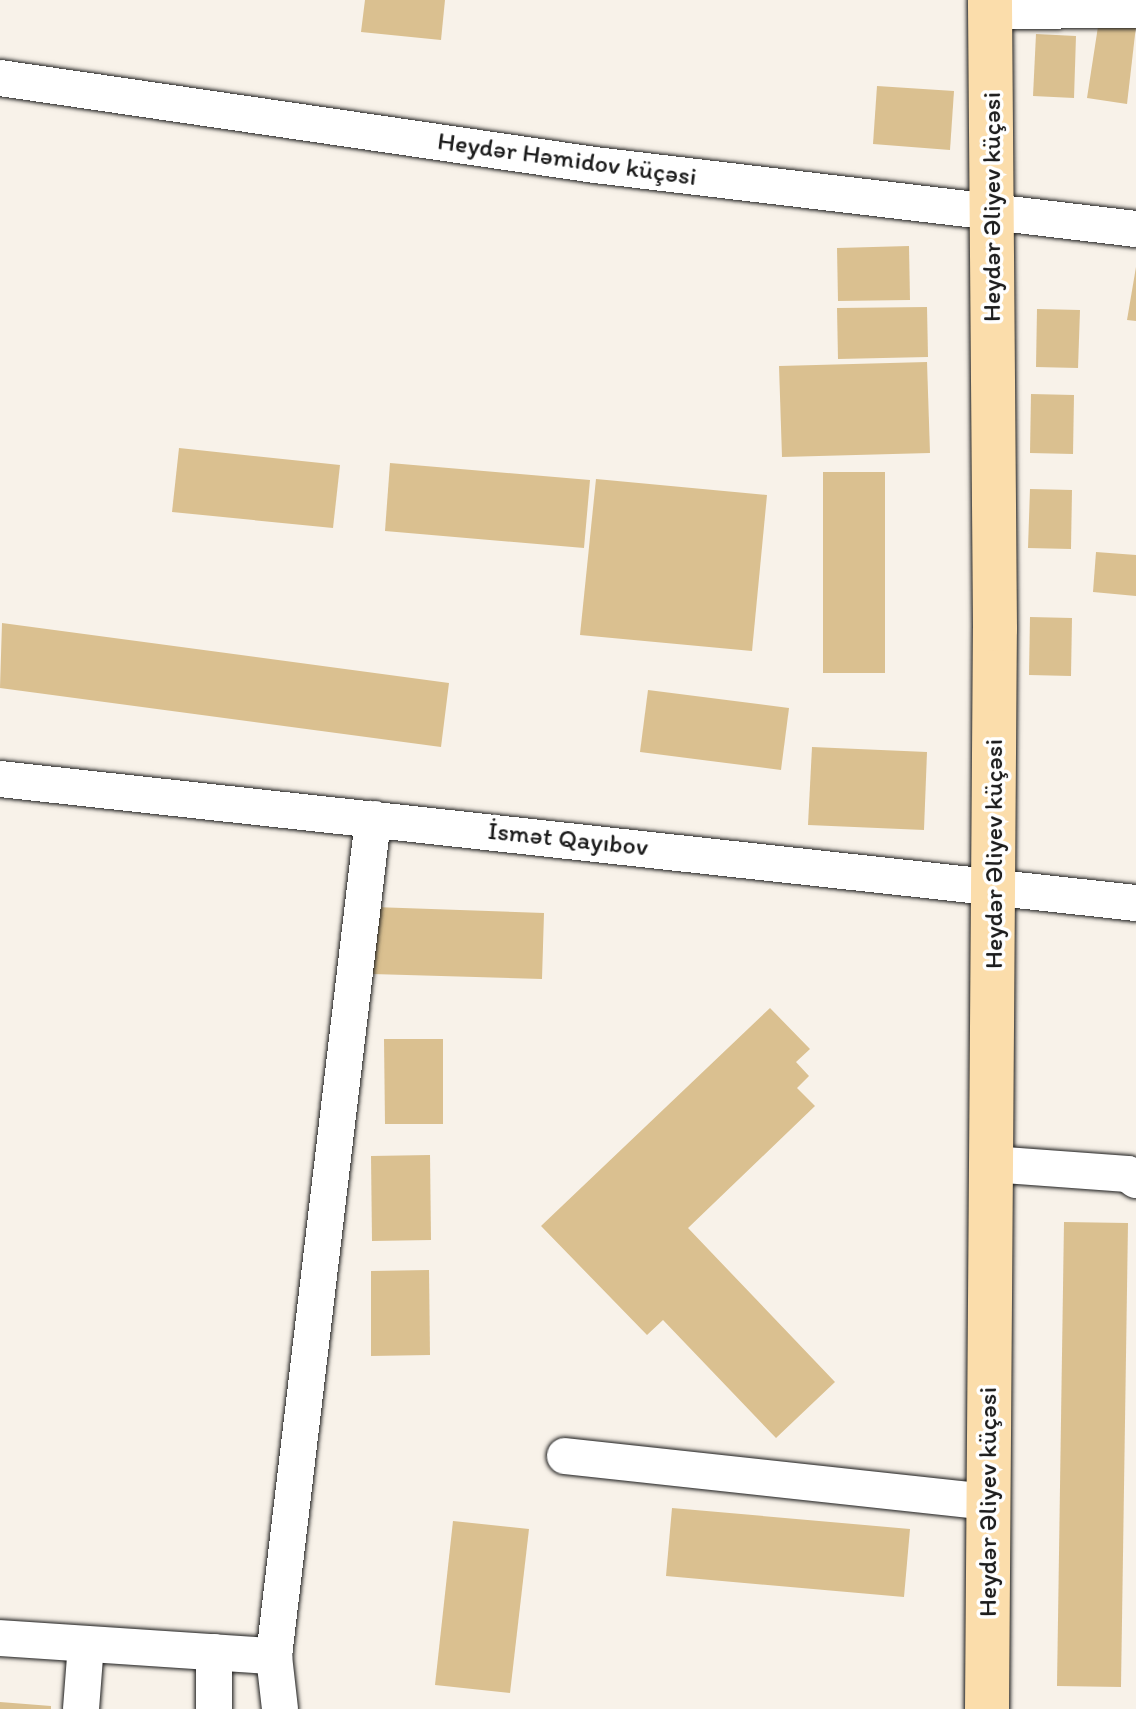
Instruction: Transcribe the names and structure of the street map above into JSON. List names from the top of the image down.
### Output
{
  "streets": {
    "main road": ["Heydər Əliyev küçəsi"],
    "street": ["Heydər Həmidov küçəsi", "İsmət Qayıbov"]
  },
  "crossings": [
    ["Heydər Həmidov küçəsi", "Heydər Əliyev küçəsi"],
    ["Heydər Əliyev küçəsi", "İsmət Qayıbov"]
  ]
}
